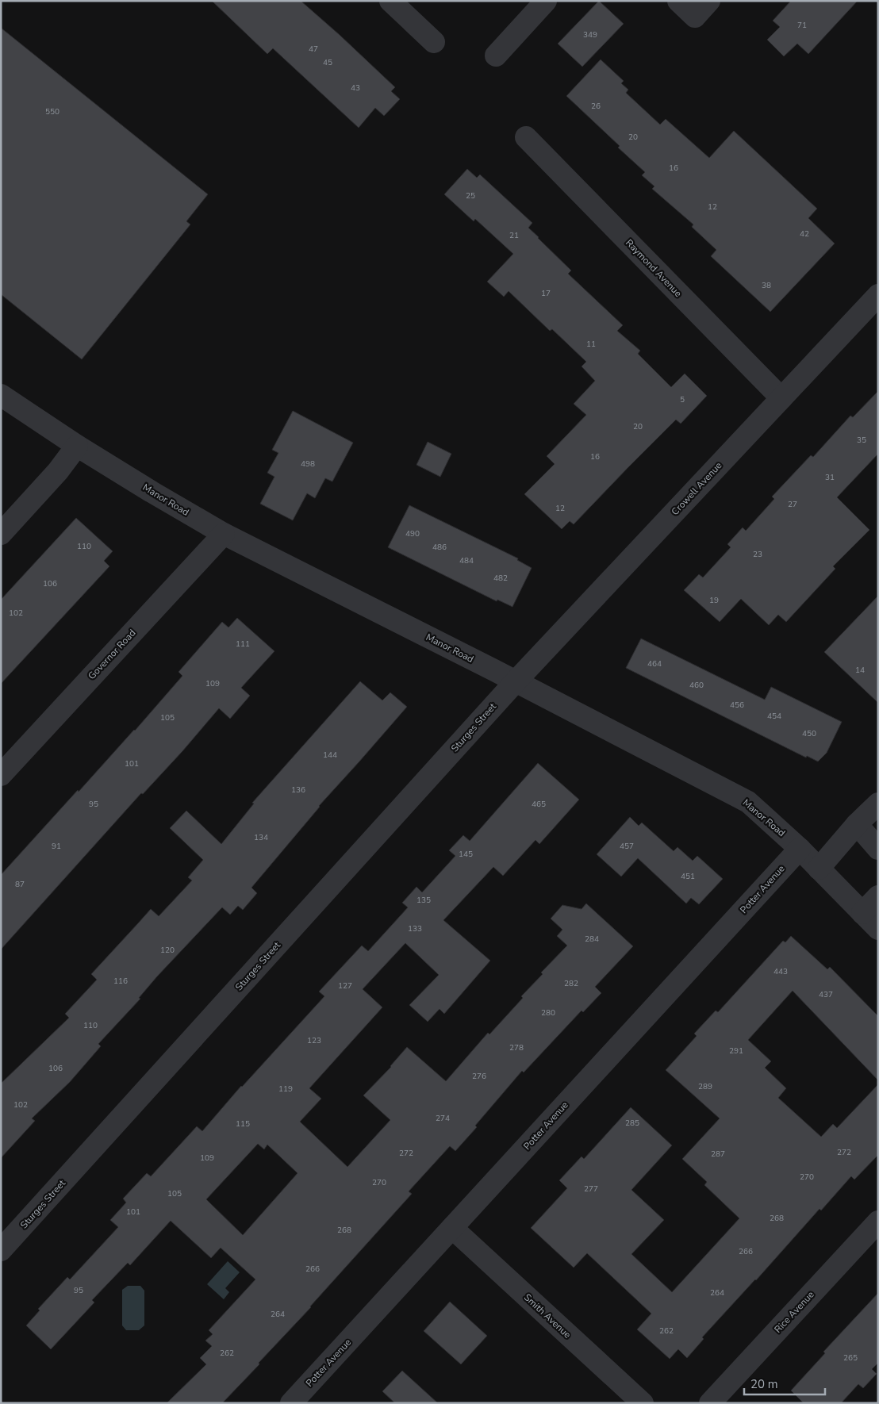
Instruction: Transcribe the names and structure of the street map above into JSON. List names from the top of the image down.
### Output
{
  "streets": {
    "street": [
      "Raymond Avenue",
      "Crowell Avenue",
      "Manor Road",
      "Governor Road",
      "Sturges Street",
      "Potter Avenue",
      "Rice Avenue",
      "Smith Avenue"
    ]
  },
  "crossings": [
    ["Raymond Avenue", "Crowell Avenue"],
    ["Crowell Avenue", "Manor Road"],
    ["Crowell Avenue", "Sturges Street"],
    ["Manor Road", "Governor Road"],
    ["Manor Road", "Sturges Street"],
    ["Manor Road", "Potter Avenue"],
    ["Potter Avenue", "Smith Avenue"]
  ],
  "house_numbers": [
    "71",
    "349",
    "47",
    "45",
    "43",
    "26",
    "550",
    "20",
    "16",
    "25",
    "12",
    "42",
    "21",
    "38",
    "17",
    "11",
    "5",
    "20",
    "35",
    "16",
    "498",
    "31",
    "27",
    "12",
    "490",
    "110",
    "486",
    "23",
    "484",
    "482",
    "106",
    "19",
    "102",
    "111",
    "464",
    "14",
    "109",
    "460",
    "456",
    "454",
    "105",
    "450",
    "144",
    "101",
    "136",
    "95",
    "465",
    "134",
    "91",
    "457",
    "145",
    "451",
    "87",
    "135",
    "133",
    "284",
    "120",
    "443",
    "116",
    "282",
    "127",
    "437",
    "280",
    "110",
    "123",
    "278",
    "291",
    "106",
    "276",
    "289",
    "119",
    "102",
    "274",
    "285",
    "115",
    "272",
    "272",
    "287",
    "109",
    "270",
    "270",
    "277",
    "105",
    "101",
    "268",
    "268",
    "266",
    "266",
    "95",
    "264",
    "264",
    "262",
    "262",
    "265"
  ],
  "scale_bar": "20 m"
}
